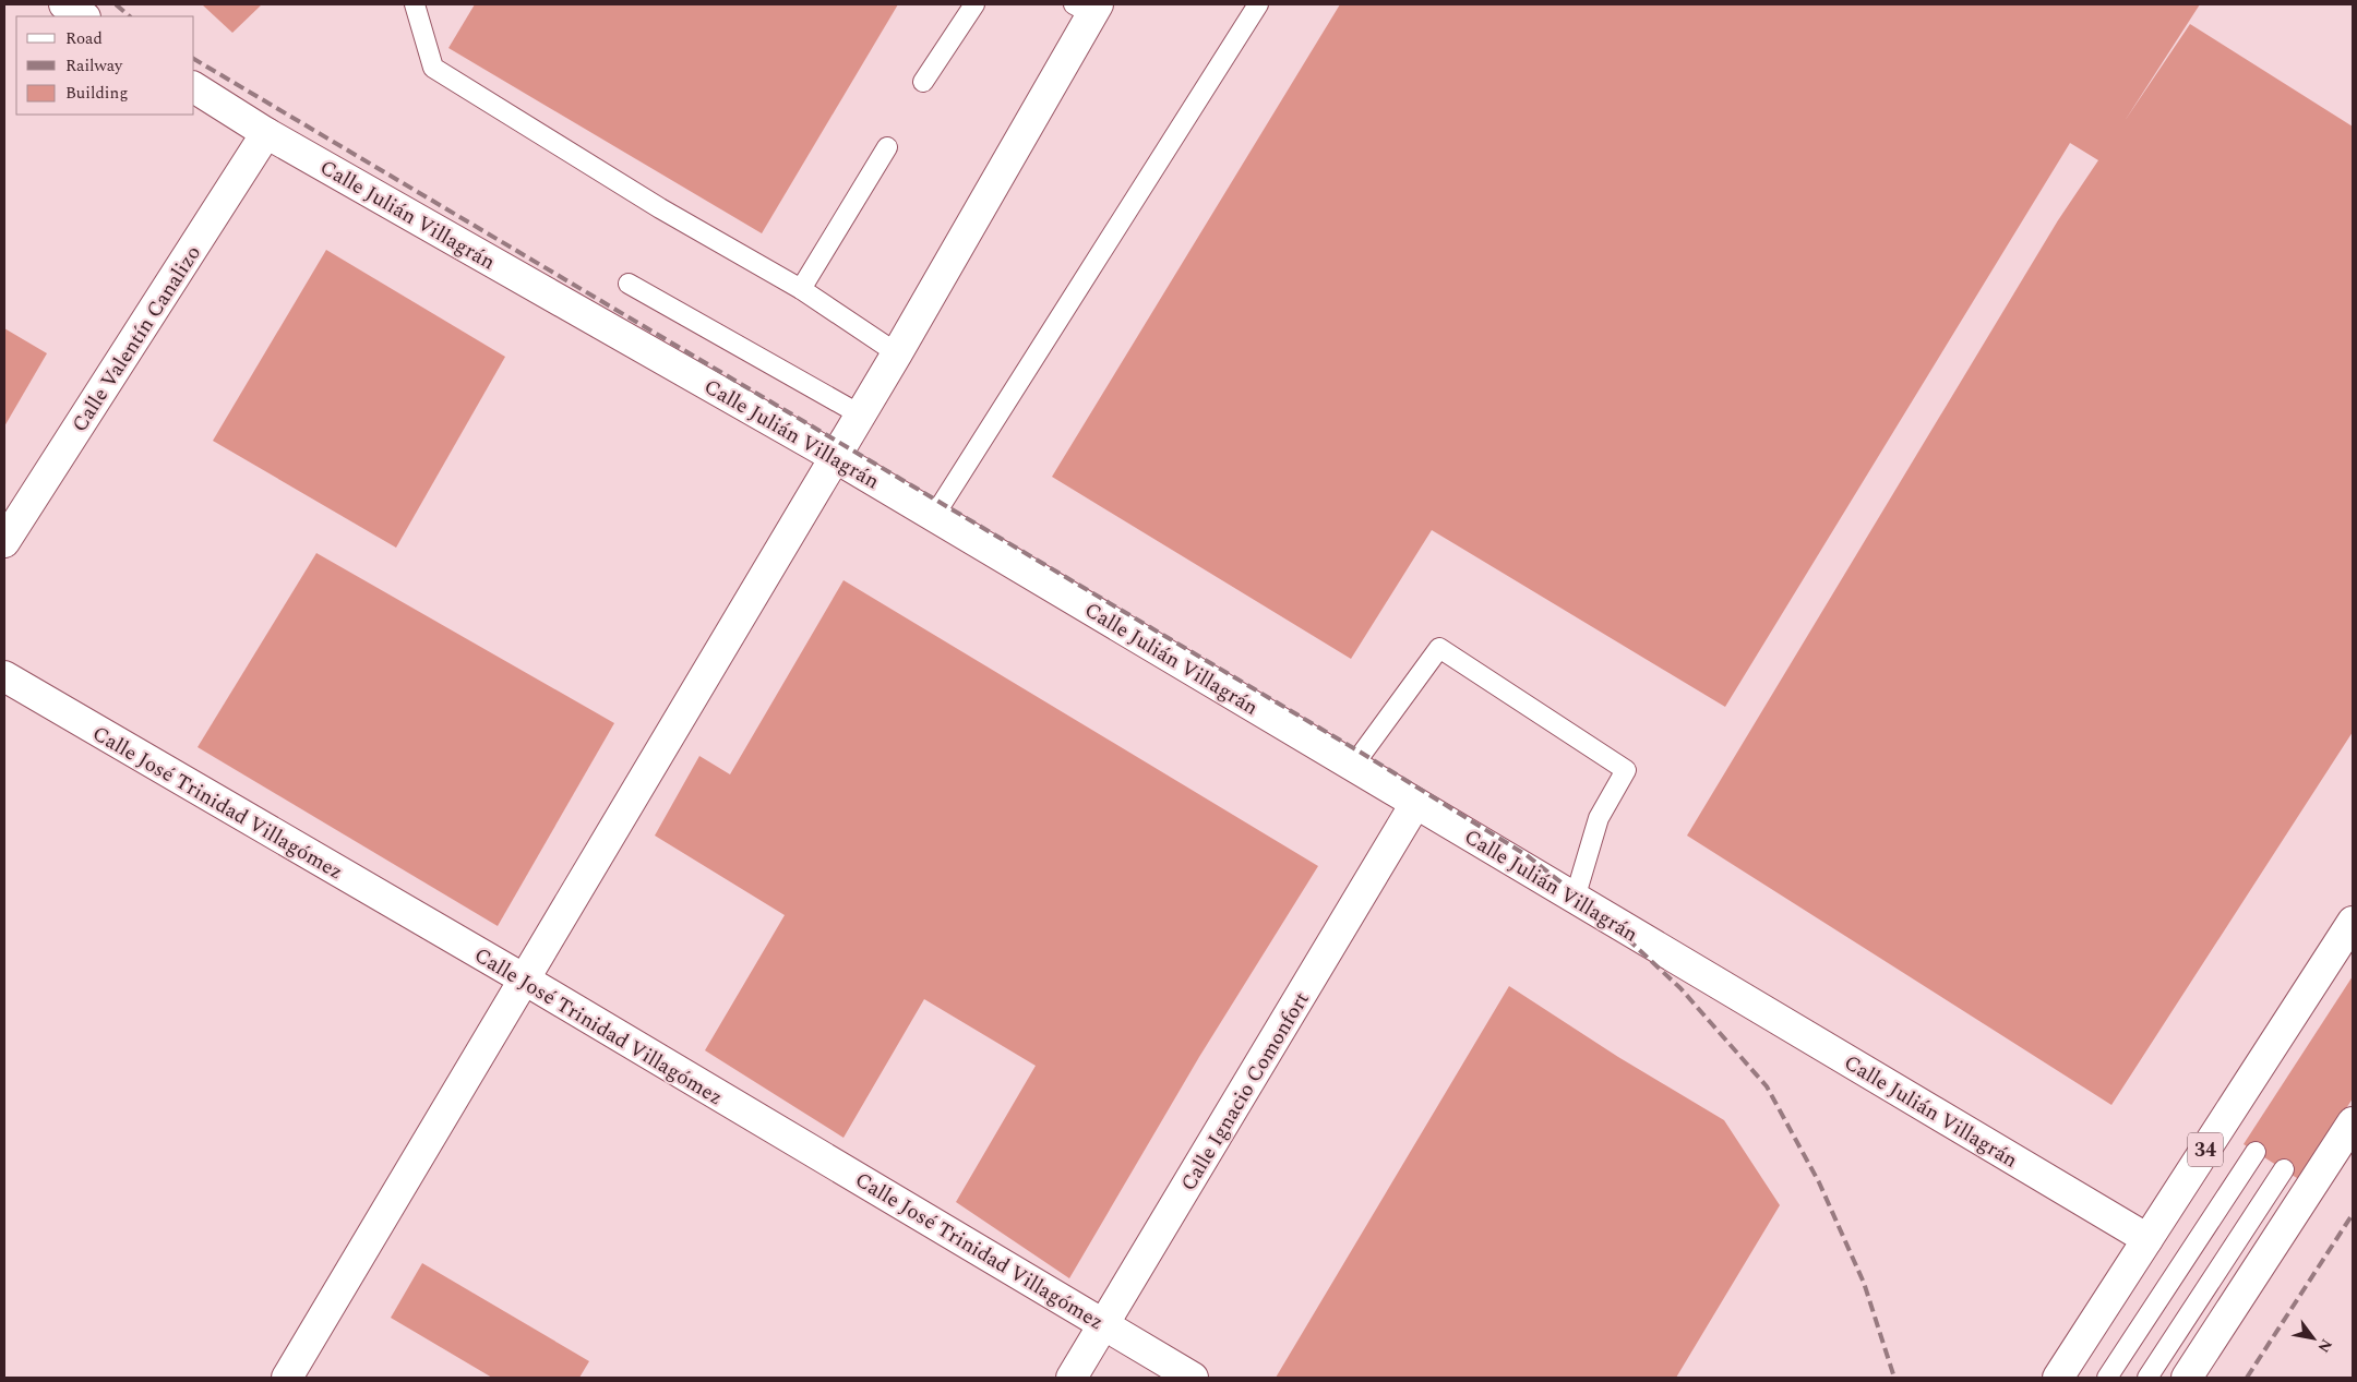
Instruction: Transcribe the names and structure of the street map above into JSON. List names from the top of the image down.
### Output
{
  "streets": {
    "street": [
      "Calle Julián Villagrán",
      "Calle Valentín Canalizo",
      "Calle José Trinidad Villagómez",
      "Calle Ignacio Comonfort",
      "34"
    ]
  },
  "crossings": [
    ["Calle Julián Villagrán", "Calle Valentín Canalizo"],
    ["Calle Julián Villagrán", "Calle Ignacio Comonfort"],
    ["Calle Julián Villagrán", "34"],
    ["Calle José Trinidad Villagómez", "Calle Ignacio Comonfort"]
  ],
  "legend": ["Road", "Railway", "Building"],
  "north": "bottom right"
}
